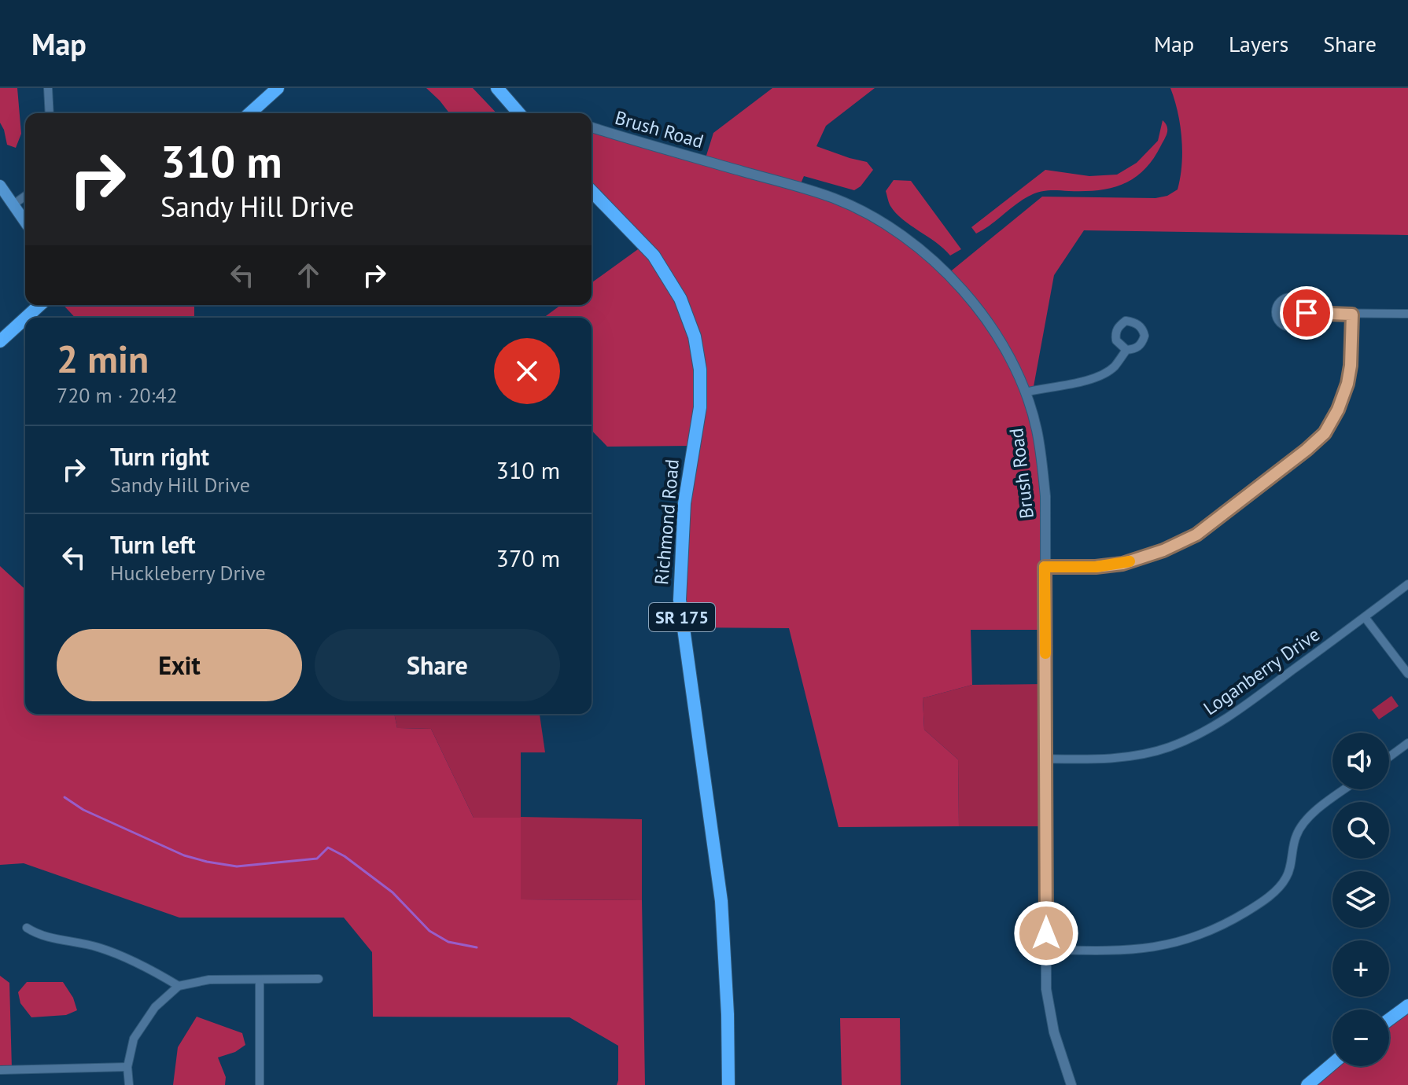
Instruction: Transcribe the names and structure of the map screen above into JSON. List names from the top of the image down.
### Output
{
  "streets": {
    "main road": ["Richmond Road", "SR 175"],
    "street": ["Brush Road", "Loganberry Drive"]
  },
  "crossings": [
    ["Brush Road", "Loganberry Drive"]
  ],
  "page": {
    "header": "Map",
    "nav": ["Map", "Layers", "Share"],
    "turn": ["310 m", "Sandy Hill Drive"],
    "heading": ["2 min", "720 m · 20:42"],
    "list": [
      {
        "name": "Turn right",
        "note": "Sandy Hill Drive",
        "value": "310 m"
      },
      {
        "name": "Turn left",
        "note": "Huckleberry Drive",
        "value": "370 m"
      }
    ],
    "buttons": ["Exit", "Share"],
    "map_buttons": ["+", "−"]
  }
}
